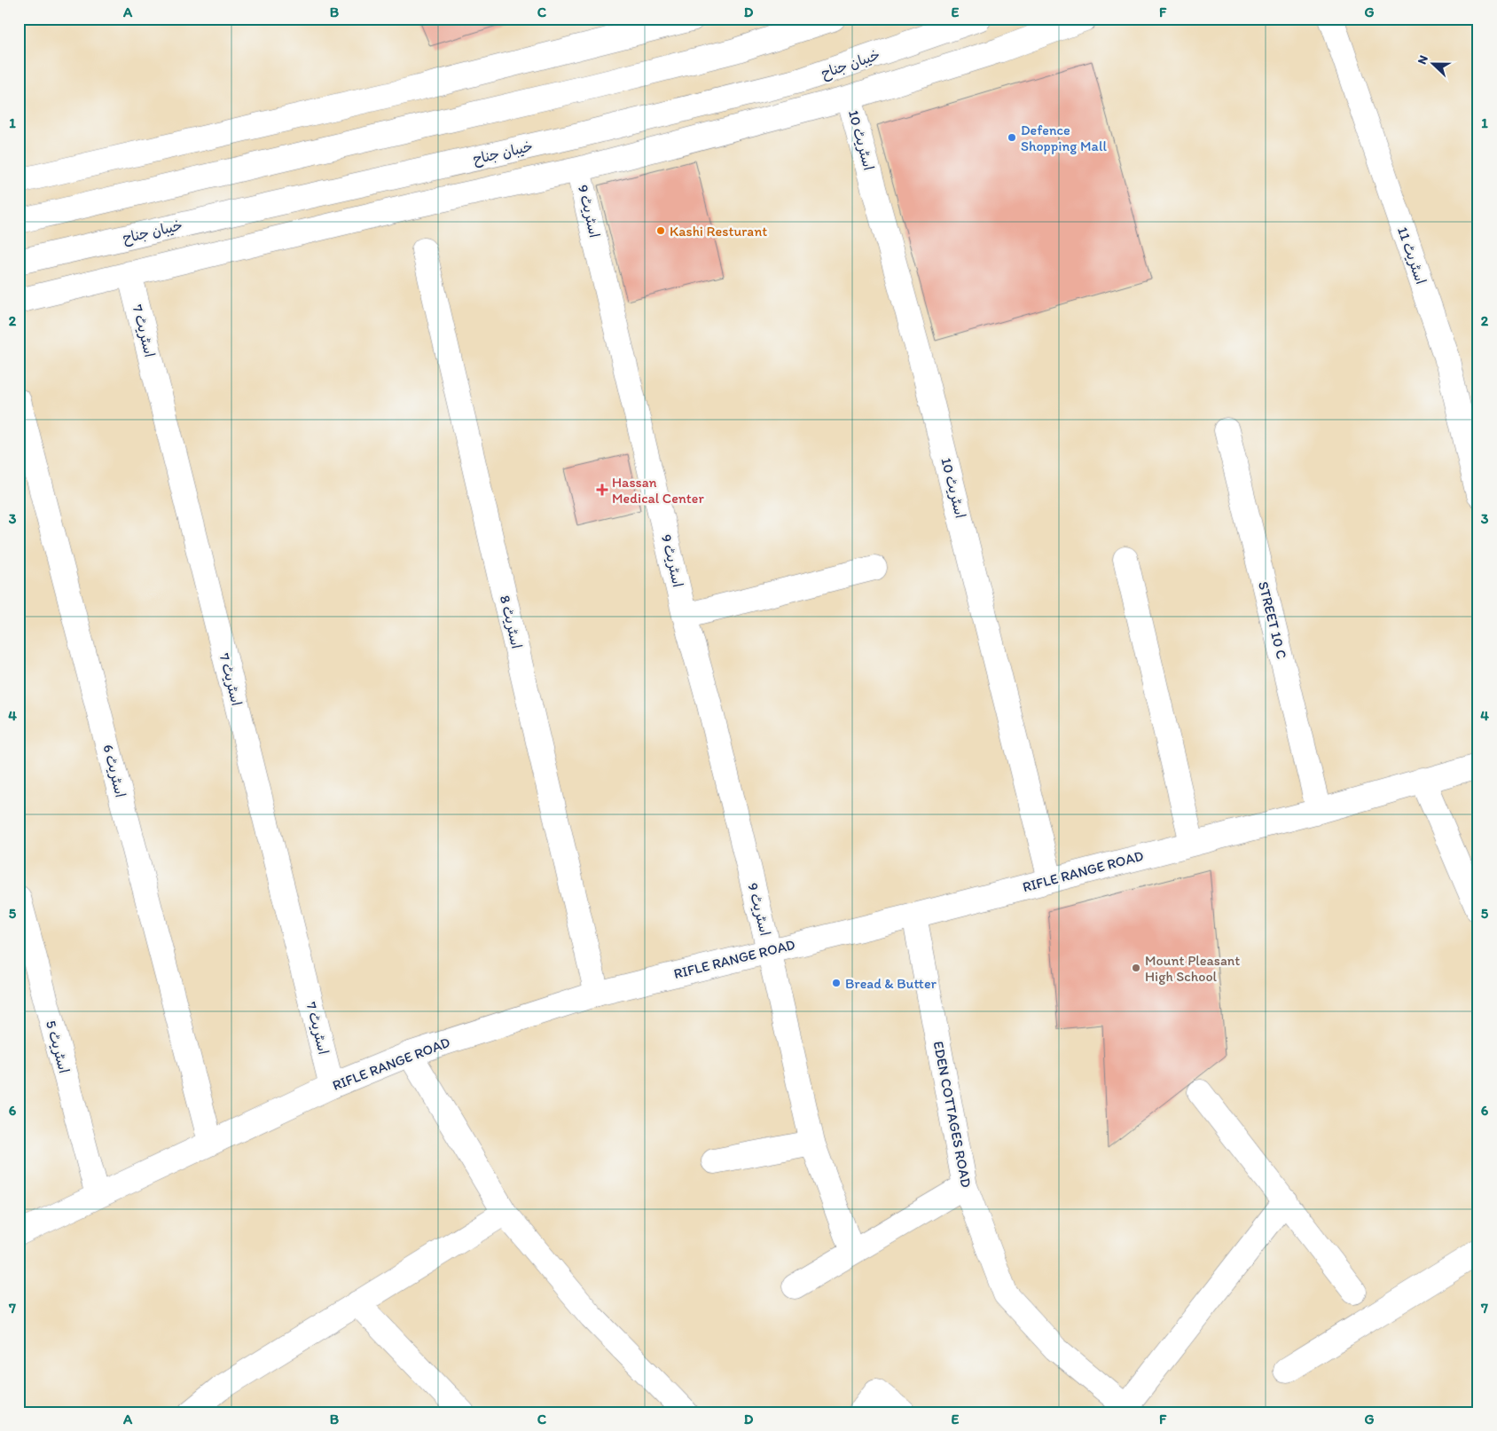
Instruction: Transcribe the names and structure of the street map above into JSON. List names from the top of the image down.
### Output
{
  "streets": {
    "street": [
      "خیبان جناح",
      "اسٹریٹ 10",
      "اسٹریٹ 9",
      "اسٹریٹ 11",
      "اسٹریٹ 7",
      "STREET 10 C",
      "اسٹریٹ 8",
      "اسٹریٹ 6",
      "RIFLE RANGE ROAD",
      "اسٹریٹ 5",
      "EDEN COTTAGES ROAD"
    ]
  },
  "crossings": [
    ["اسٹریٹ 10", "RIFLE RANGE ROAD"],
    ["اسٹریٹ 9", "RIFLE RANGE ROAD"],
    ["اسٹریٹ 7", "RIFLE RANGE ROAD"],
    ["STREET 10 C", "RIFLE RANGE ROAD"],
    ["اسٹریٹ 8", "RIFLE RANGE ROAD"],
    ["اسٹریٹ 6", "RIFLE RANGE ROAD"],
    ["RIFLE RANGE ROAD", "اسٹریٹ 5"],
    ["RIFLE RANGE ROAD", "EDEN COTTAGES ROAD"]
  ],
  "places": {
    "other": [
      "Defence Shopping Mall",
      "Kashi Resturant",
      "Mount Pleasant High School",
      "Bread & Butter"
    ],
    "health": ["Hassan Medical Center"]
  },
  "north": "left",
  "grid": {
    "columns": [
      "A",
      "B",
      "C",
      "D",
      "E",
      "F",
      "G"
    ],
    "rows": [
      "1",
      "2",
      "3",
      "4",
      "5",
      "6",
      "7"
    ]
  }
}
